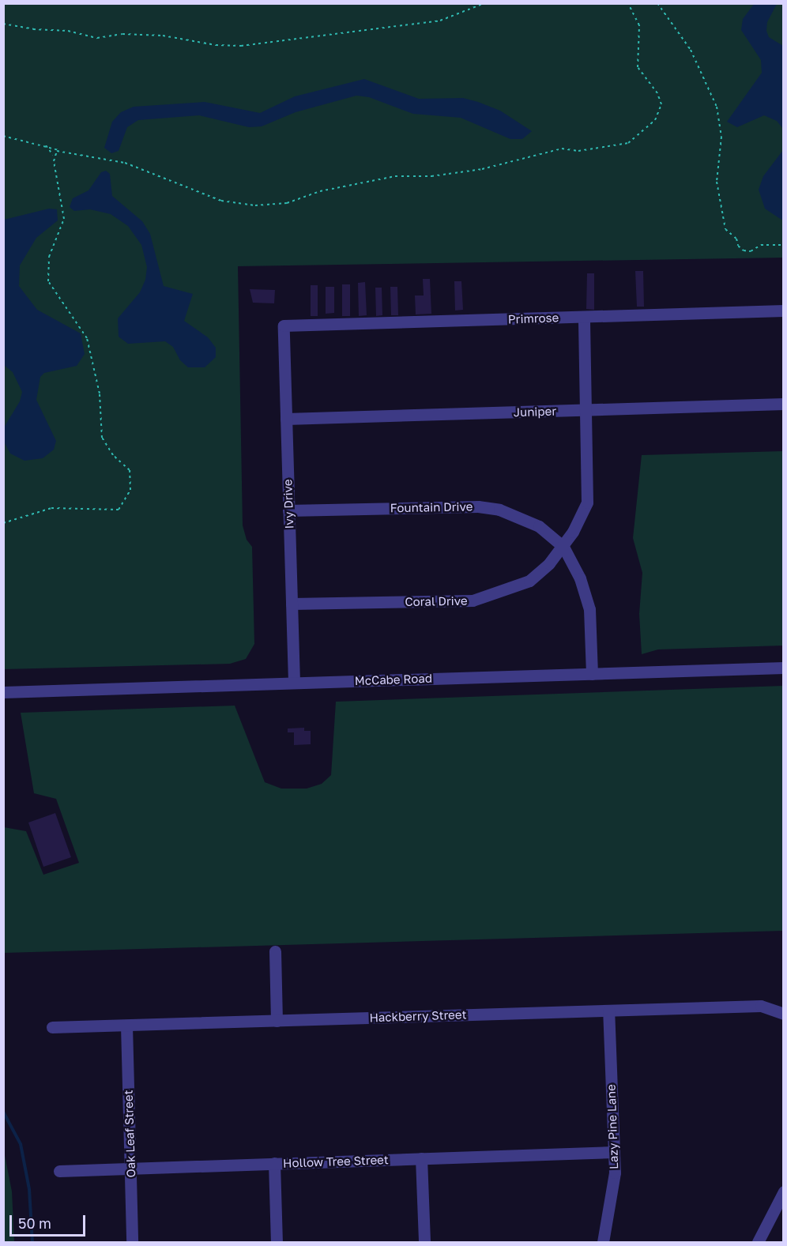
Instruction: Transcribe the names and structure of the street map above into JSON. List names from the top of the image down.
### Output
{
  "streets": {
    "street": [
      "Primrose",
      "Juniper",
      "Ivy Drive",
      "Fountain Drive",
      "Coral Drive",
      "McCabe Road",
      "Hackberry Street",
      "Lazy Pine Lane",
      "Oak Leaf Street",
      "Hollow Tree Street"
    ]
  },
  "crossings": [
    ["Primrose", "Ivy Drive"],
    ["Primrose", "Coral Drive"],
    ["Juniper", "Ivy Drive"],
    ["Juniper", "Coral Drive"],
    ["Ivy Drive", "Fountain Drive"],
    ["Ivy Drive", "Coral Drive"],
    ["Ivy Drive", "McCabe Road"],
    ["Fountain Drive", "Coral Drive"],
    ["Hackberry Street", "Lazy Pine Lane"],
    ["Hackberry Street", "Oak Leaf Street"],
    ["Lazy Pine Lane", "Hollow Tree Street"],
    ["Oak Leaf Street", "Hollow Tree Street"]
  ],
  "scale_bar": "50 m"
}
